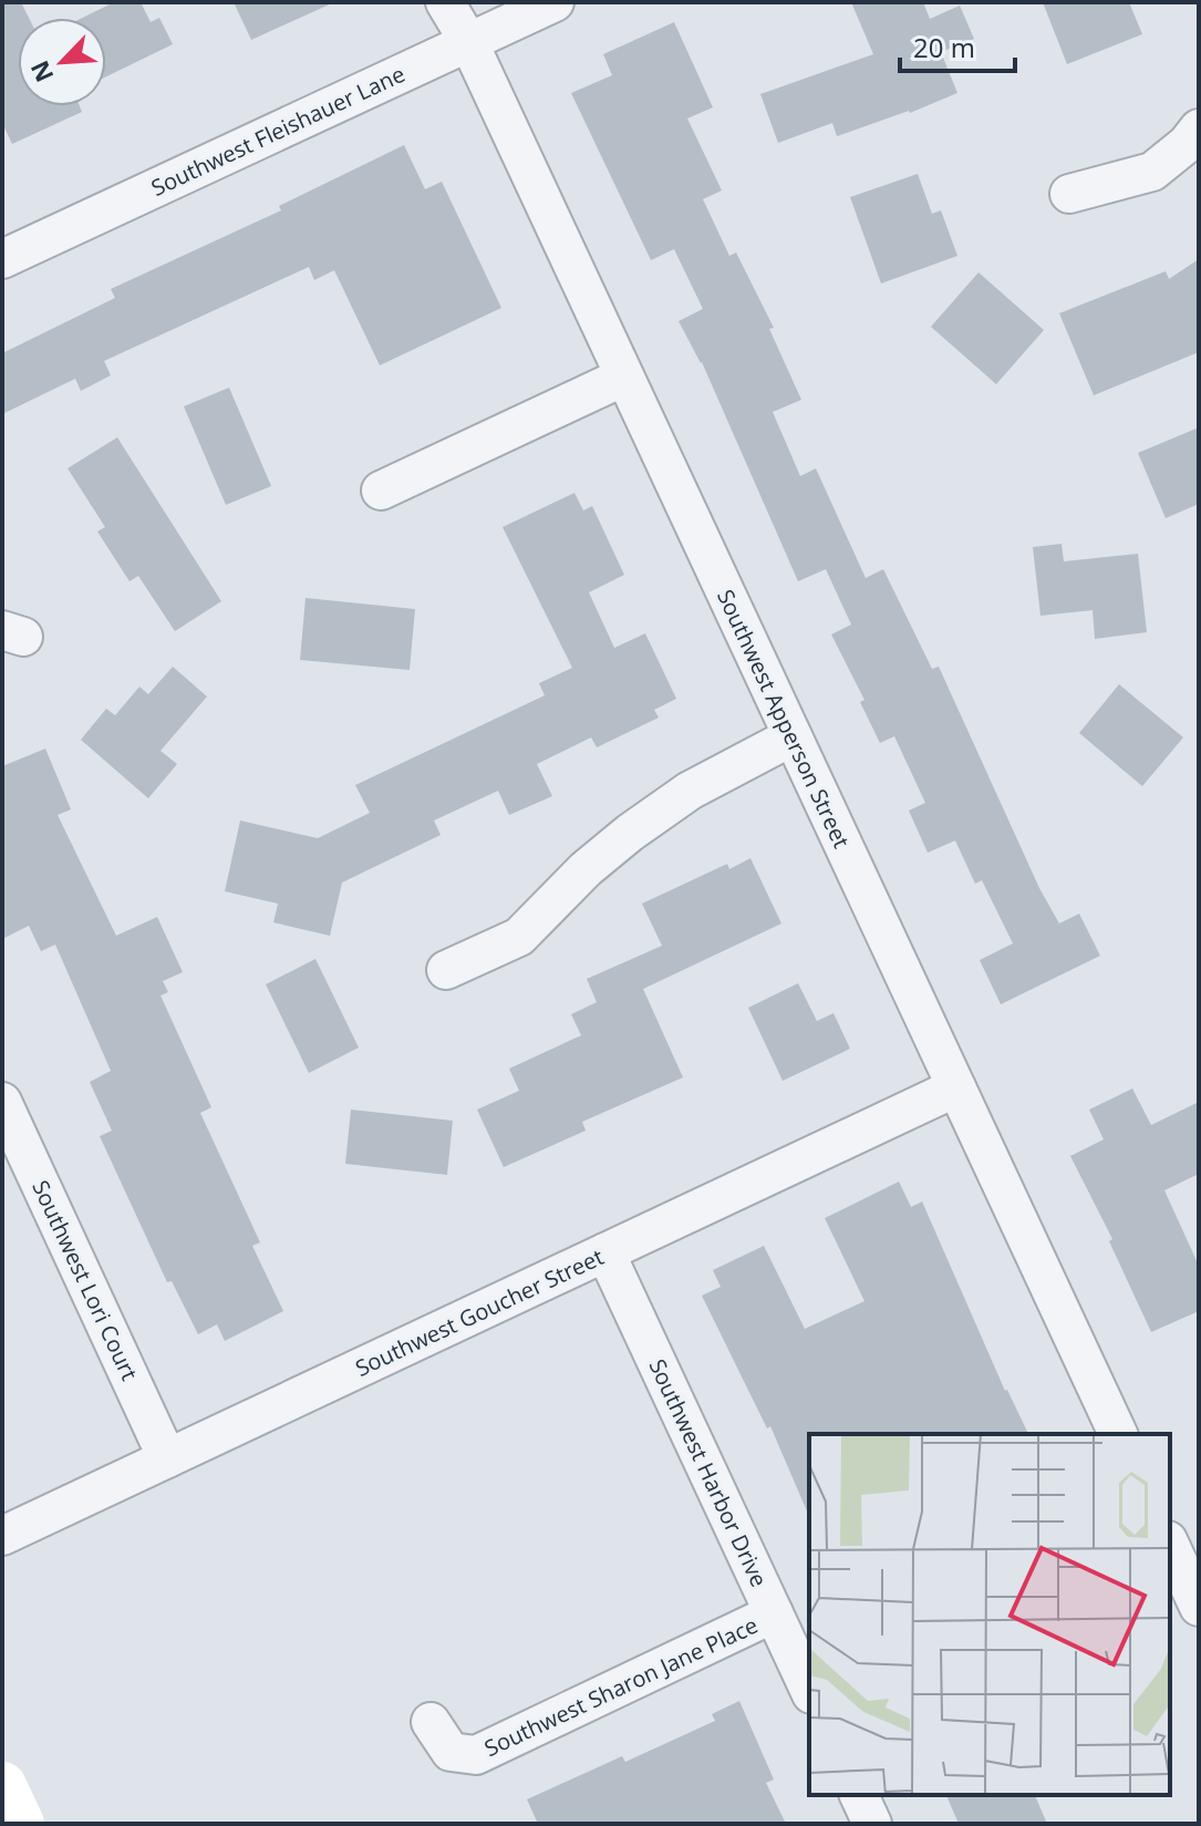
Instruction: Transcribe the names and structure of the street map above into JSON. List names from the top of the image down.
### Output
{
  "streets": {
    "street": [
      "Southwest Fleishauer Lane",
      "Southwest Apperson Street",
      "Southwest Lori Court",
      "Southwest Goucher Street",
      "Southwest Harbor Drive",
      "Southwest Sharon Jane Place"
    ]
  },
  "crossings": [
    ["Southwest Fleishauer Lane", "Southwest Apperson Street"],
    ["Southwest Apperson Street", "Southwest Goucher Street"],
    ["Southwest Lori Court", "Southwest Goucher Street"],
    ["Southwest Goucher Street", "Southwest Harbor Drive"],
    ["Southwest Harbor Drive", "Southwest Sharon Jane Place"]
  ],
  "scale_bar": "20 m",
  "north": "bottom left"
}
